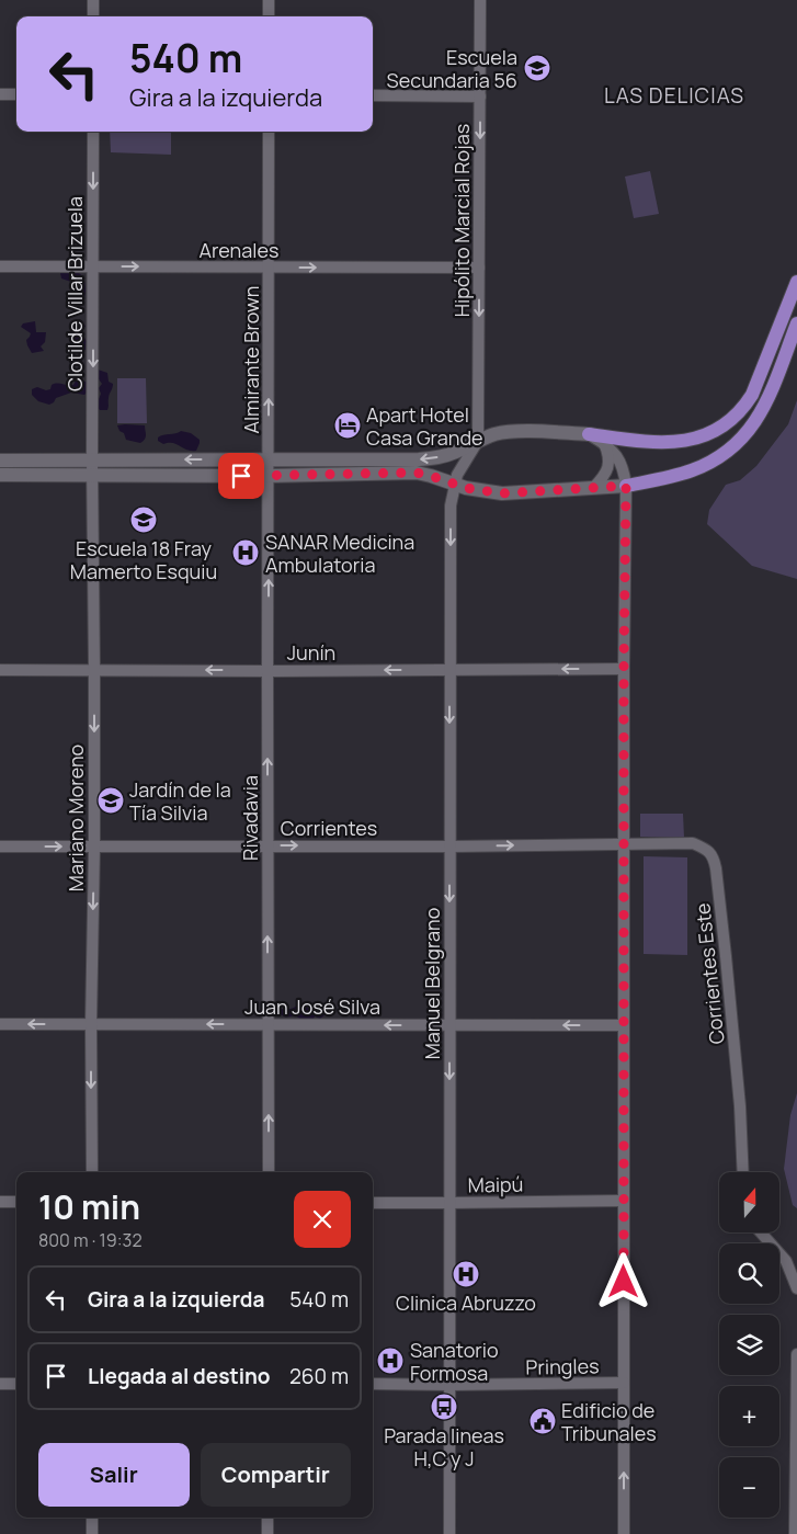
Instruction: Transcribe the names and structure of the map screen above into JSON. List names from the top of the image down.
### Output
{
  "streets": {
    "street": [
      "Hipólito Marcial Rojas",
      "Arenales",
      "Clotilde Villar Brizuela",
      "Almirante Brown",
      "Junín",
      "Mariano Moreno",
      "Rivadavia",
      "Corrientes",
      "Corrientes Este",
      "Manuel Belgrano",
      "Juan José Silva",
      "Maipú",
      "Pringles"
    ]
  },
  "crossings": [
    ["Hipólito Marcial Rojas", "Arenales"],
    ["Hipólito Marcial Rojas", "Manuel Belgrano"],
    ["Arenales", "Clotilde Villar Brizuela"],
    ["Arenales", "Almirante Brown"],
    ["Clotilde Villar Brizuela", "Mariano Moreno"],
    ["Almirante Brown", "Rivadavia"],
    ["Junín", "Mariano Moreno"],
    ["Junín", "Rivadavia"],
    ["Junín", "Manuel Belgrano"],
    ["Mariano Moreno", "Corrientes"],
    ["Mariano Moreno", "Juan José Silva"],
    ["Rivadavia", "Corrientes"],
    ["Rivadavia", "Juan José Silva"],
    ["Corrientes", "Corrientes Este"],
    ["Corrientes", "Manuel Belgrano"],
    ["Manuel Belgrano", "Juan José Silva"],
    ["Manuel Belgrano", "Maipú"],
    ["Manuel Belgrano", "Pringles"]
  ],
  "one_way": [
    "Hipólito Marcial Rojas",
    "Arenales",
    "Clotilde Villar Brizuela",
    "Almirante Brown",
    "Junín",
    "Mariano Moreno",
    "Rivadavia",
    "Corrientes",
    "Manuel Belgrano",
    "Juan José Silva"
  ],
  "districts": ["LAS DELICIAS"],
  "places": {
    "school or university": ["Escuela Secundaria 56", "Escuela 18 Fray Mamerto Esquiu", "Jardín de la Tía Silvia"],
    "hotel": ["Apart Hotel Casa Grande"],
    "hospital": ["SANAR Medicina Ambulatoria", "Clinica Abruzzo", "Sanatorio Formosa"],
    "bus stop": ["Parada lineas H,C y J"],
    "public building": ["Edificio de Tribunales"]
  },
  "north": "top",
  "page": {
    "turn": ["540 m", "Gira a la izquierda"],
    "map_buttons": ["+", "−"],
    "heading": ["10 min", "800 m · 19:32"],
    "list": [
      {
        "name": "Gira a la izquierda",
        "value": "540 m"
      },
      {
        "name": "Llegada al destino",
        "value": "260 m"
      }
    ],
    "buttons": ["Salir", "Compartir"]
  }
}
